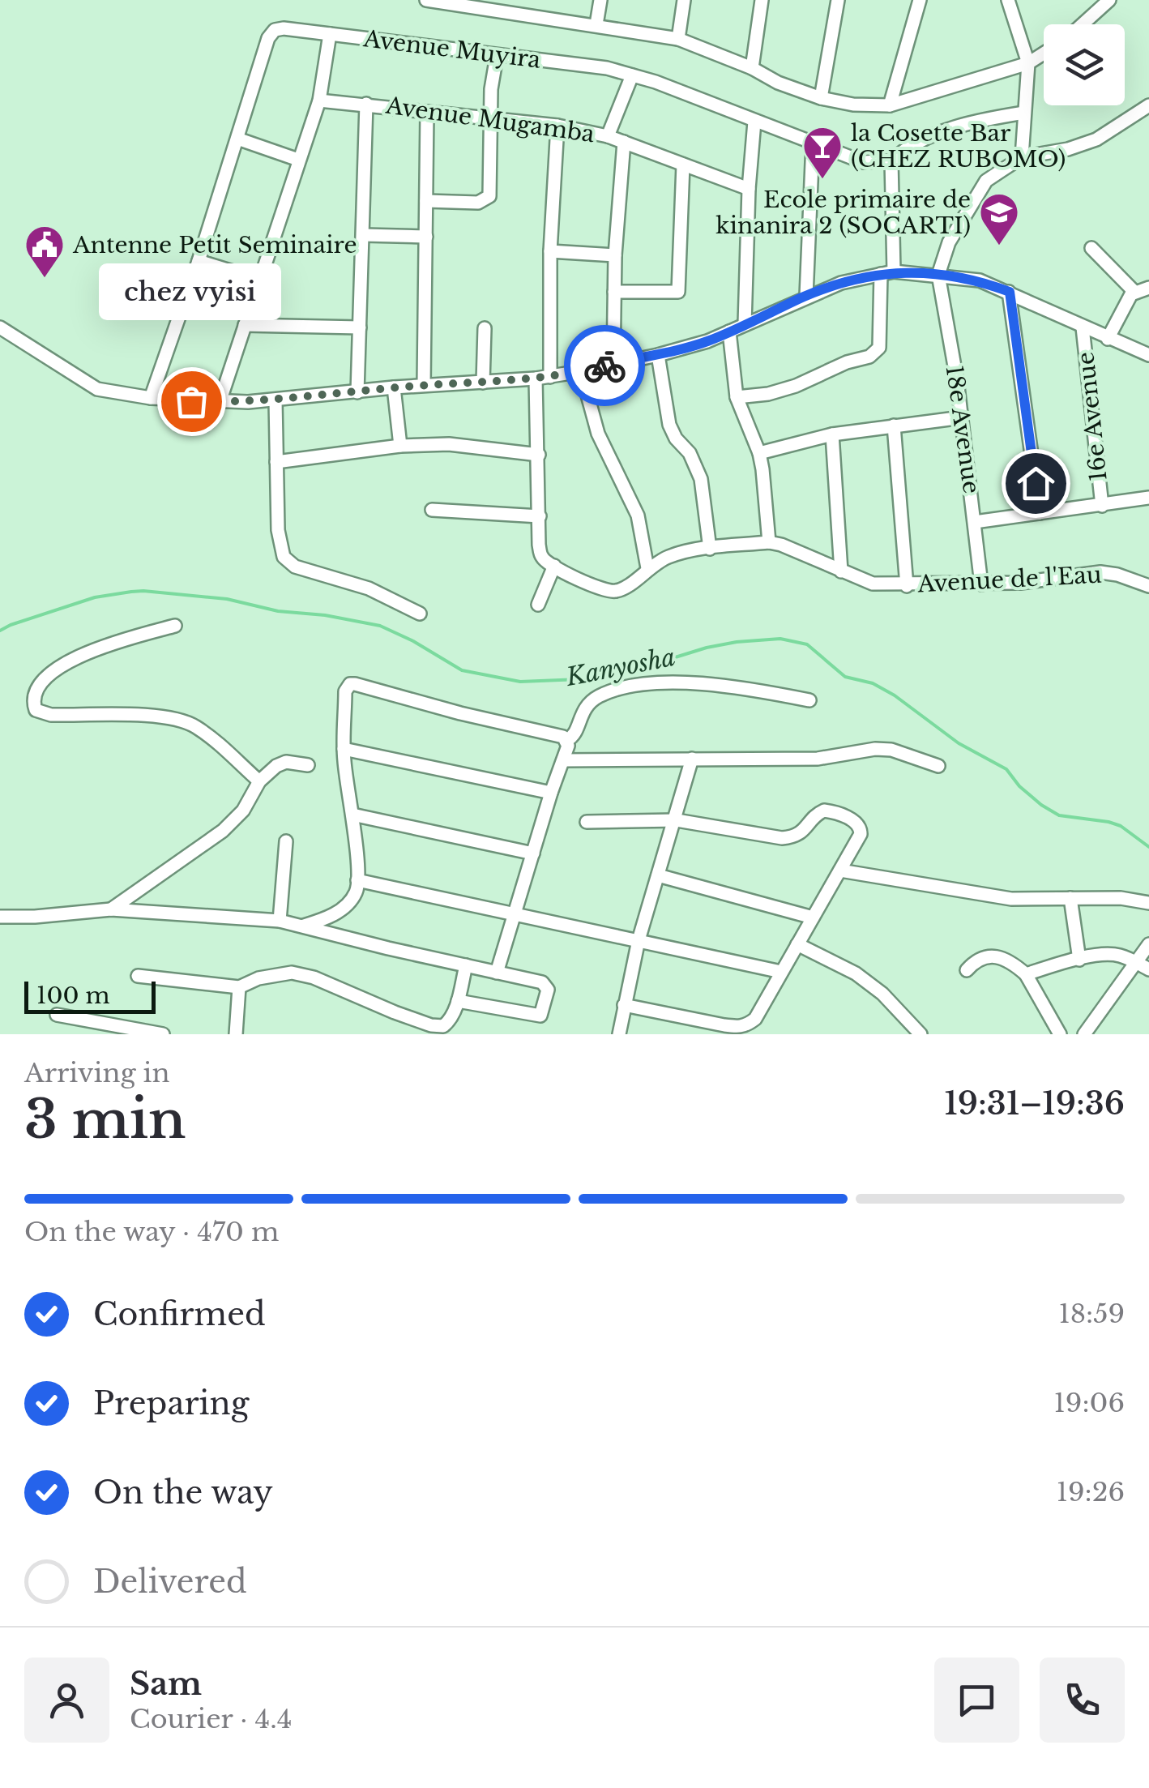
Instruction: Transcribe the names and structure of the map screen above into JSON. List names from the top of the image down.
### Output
{
  "streets": {
    "street": [
      "Avenue Muyira",
      "Avenue Mugamba",
      "16e Avenue",
      "18e Avenue",
      "Avenue de l'Eau"
    ]
  },
  "crossings": [
    ["18e Avenue", "Avenue de l'Eau"]
  ],
  "water": ["Kanyosha"],
  "places": {
    "bar": ["la Cosette Bar (CHEZ RUBOMO)"],
    "school or university": ["Ecole primaire de kinanira 2 (SOCARTI)"],
    "public building": ["Antenne Petit Seminaire"],
    "other": ["chez vyisi"]
  },
  "scale_bar": "100 m",
  "page": {
    "bubble": "chez vyisi",
    "scale": "100 m",
    "heading": ["3 min", "Arriving in", "19:31–19:36"],
    "panel": ["Sam", "Courier · 4.4"],
    "bar": "On the way · 470 m",
    "list": [
      ["Confirmed", "18:59"],
      ["Preparing", "19:06"],
      ["On the way", "19:26"],
      "Delivered"
    ]
  }
}
